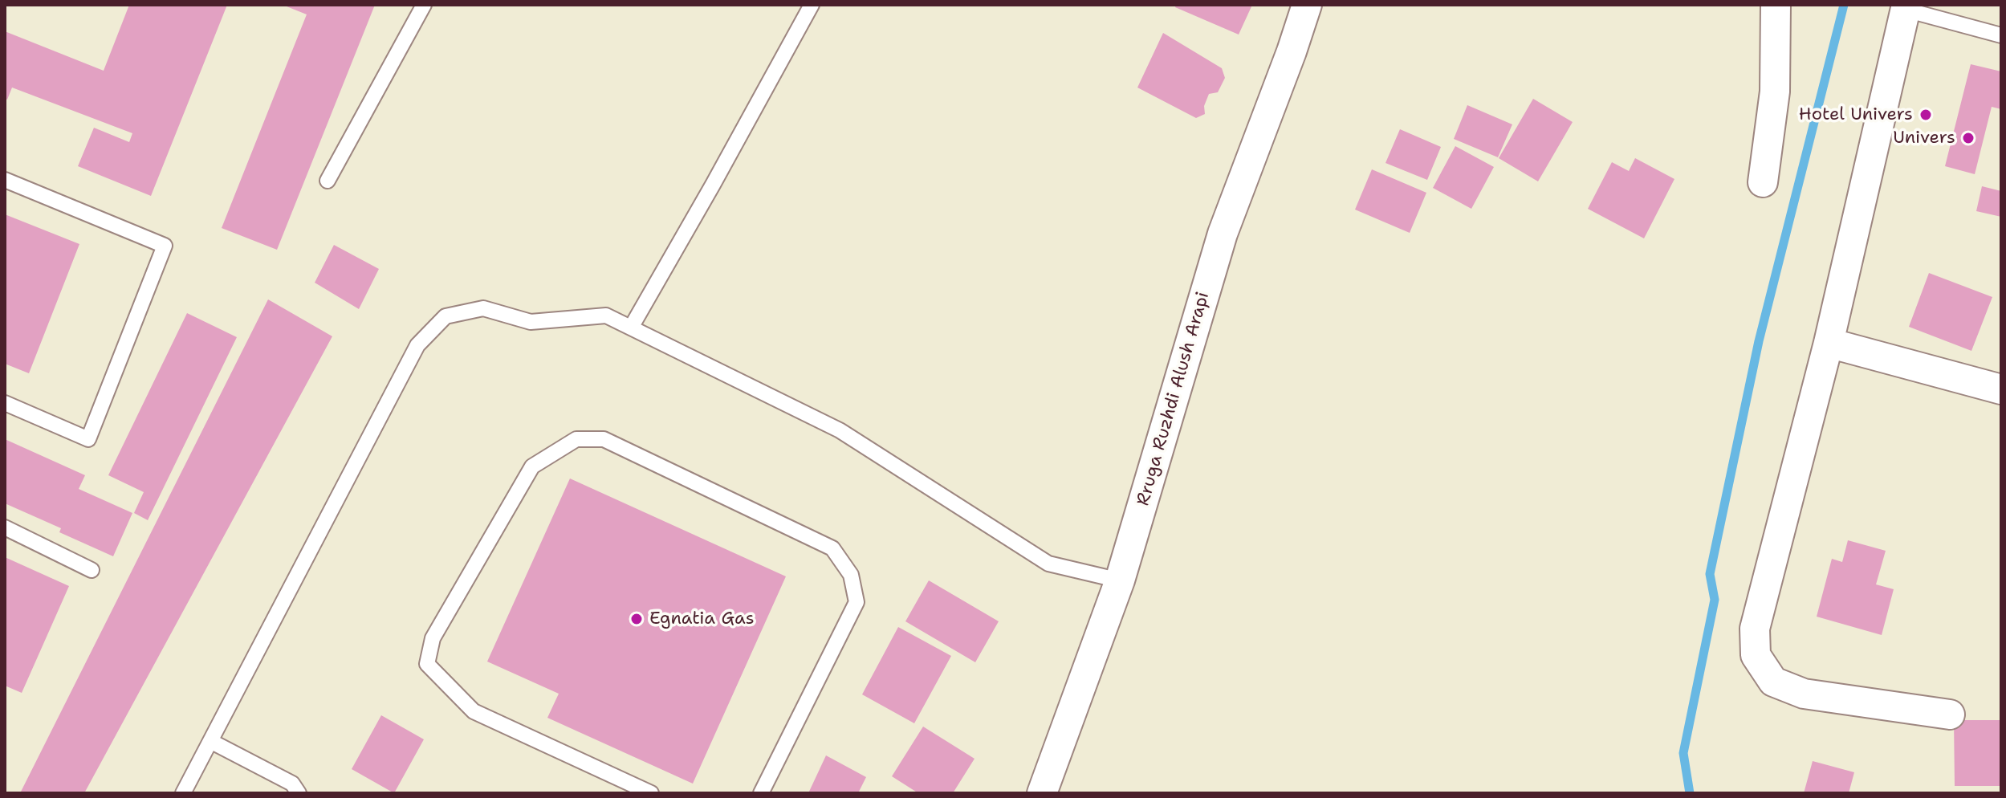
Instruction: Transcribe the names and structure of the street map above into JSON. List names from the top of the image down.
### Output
{
  "streets": {
    "street": ["Rruga Ruzhdi Alush Arapi"]
  },
  "places": ["Hotel Univers", "Univers", "Egnatia Gas"]
}
